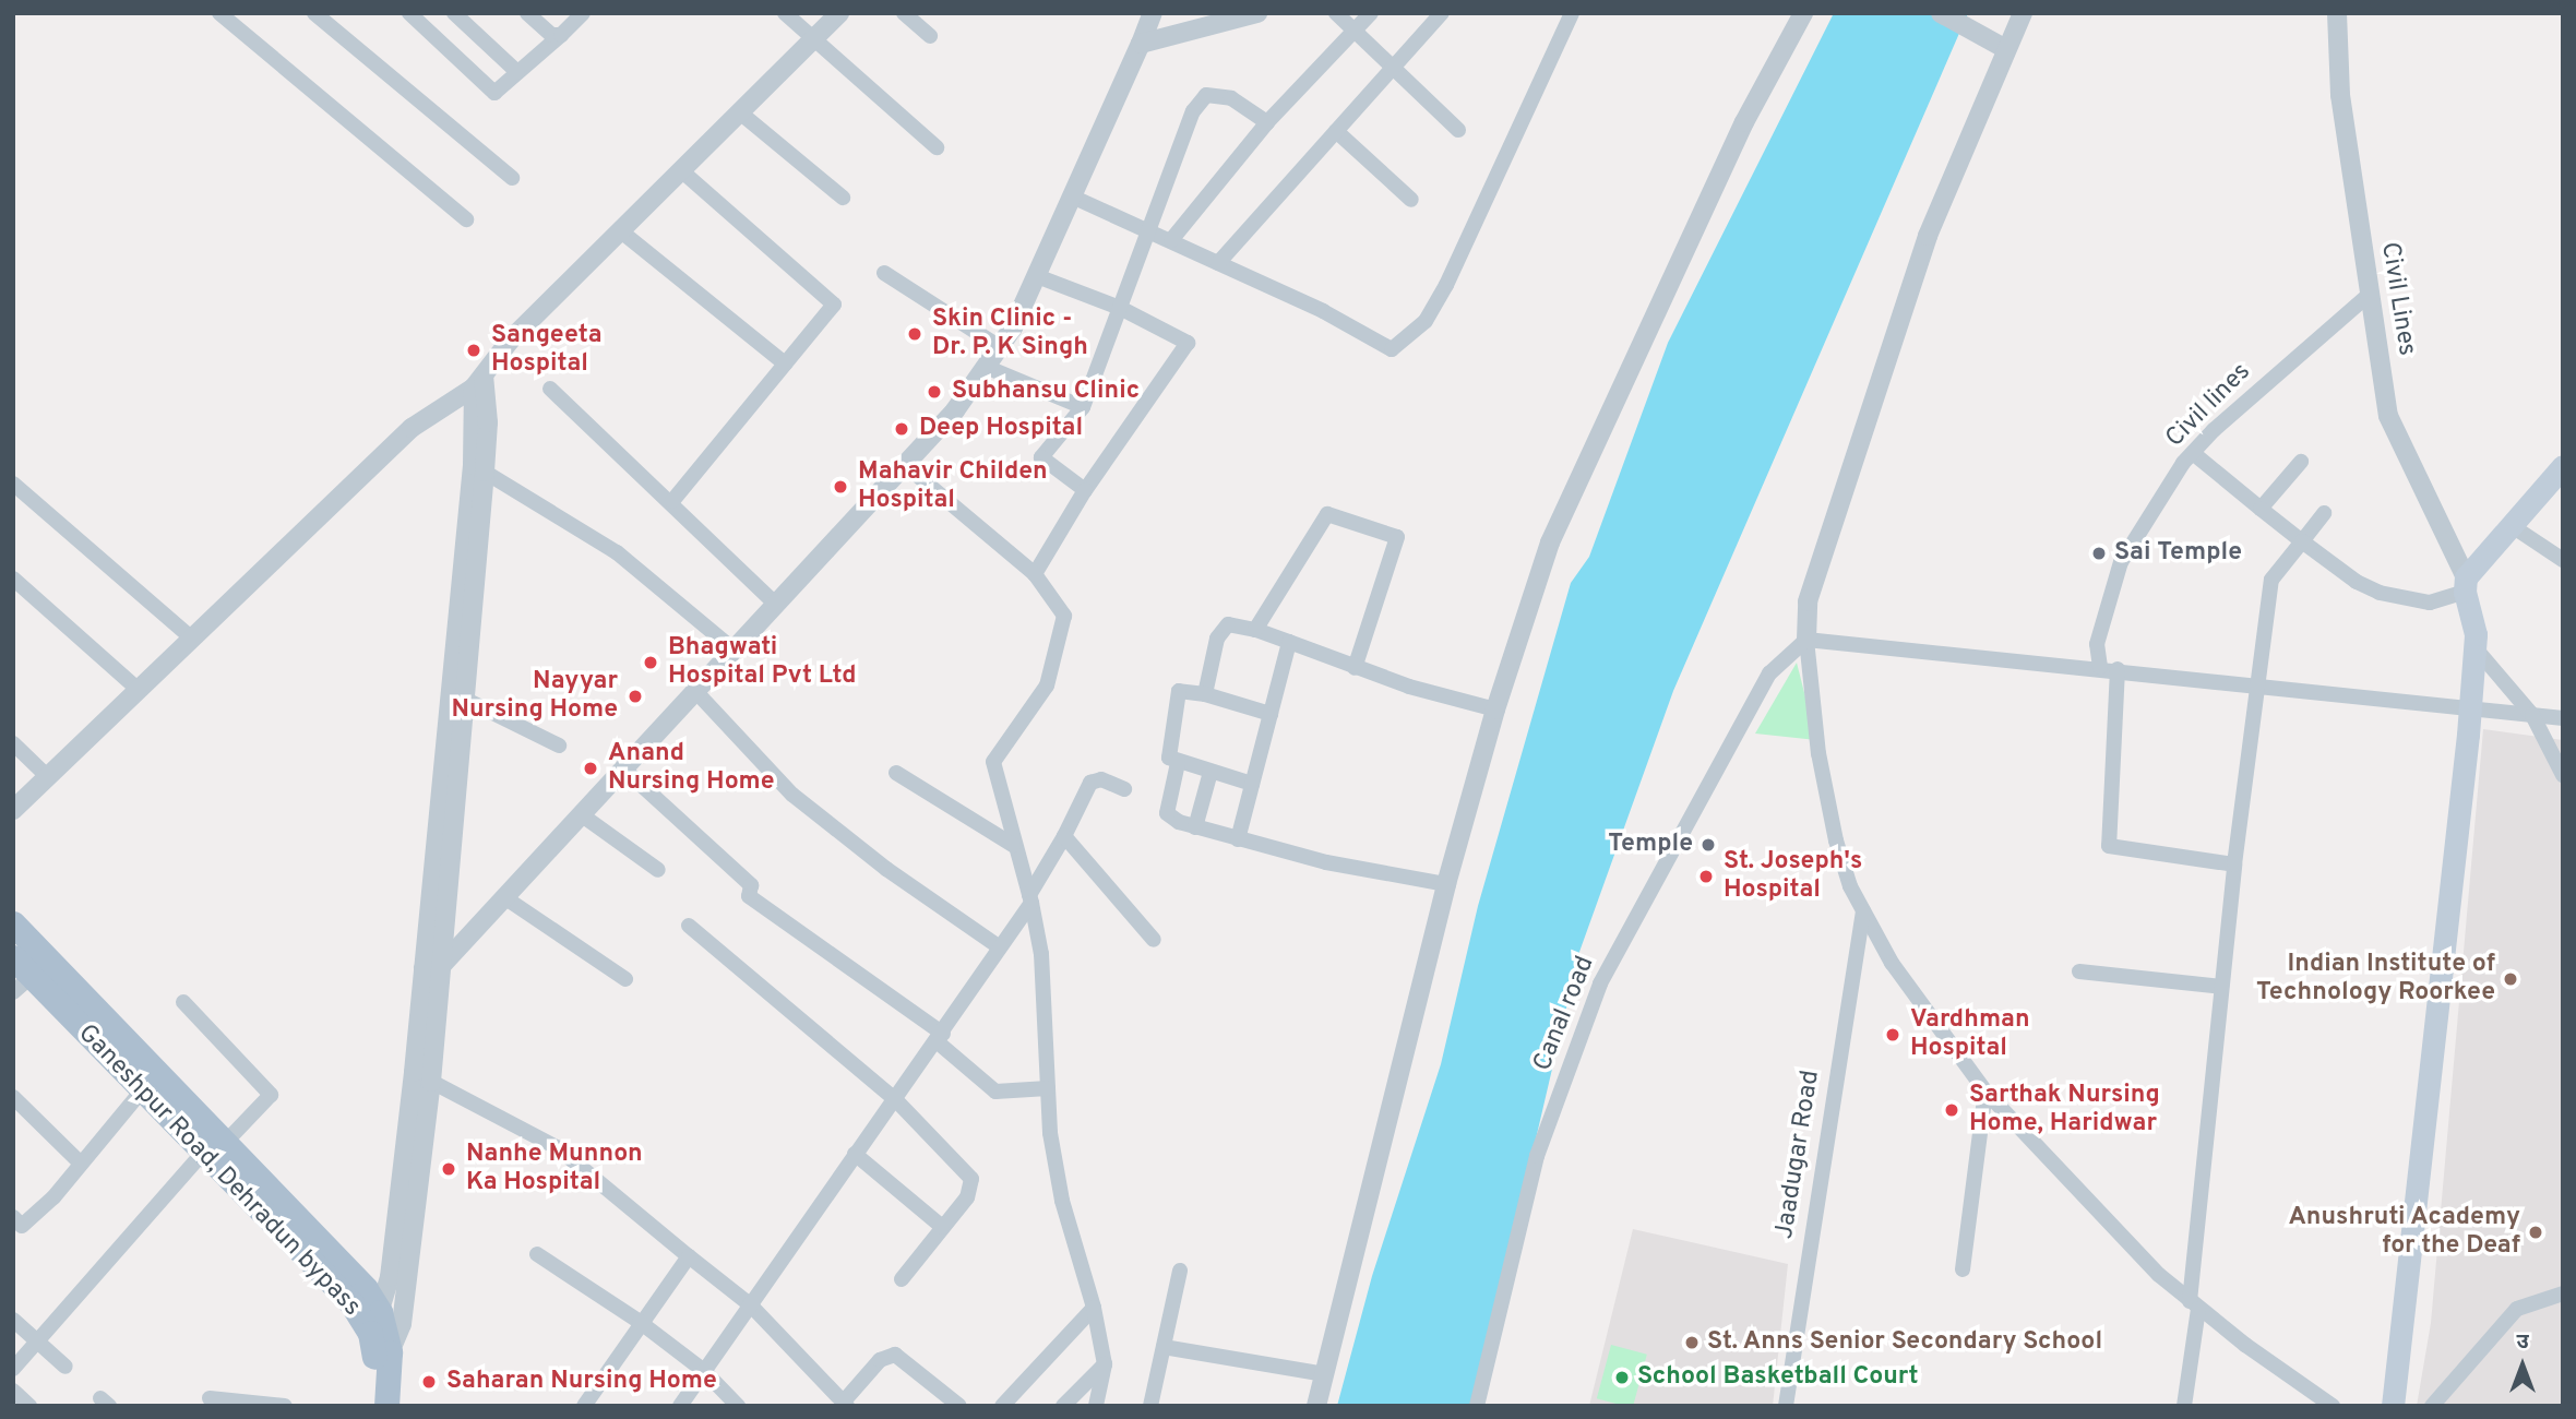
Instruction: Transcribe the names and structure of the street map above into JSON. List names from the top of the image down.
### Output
{
  "streets": {
    "main road": ["Ganeshpur Road, Dehradun bypass"],
    "street": [
      "Civil Lines",
      "Civil lines",
      "Canal road",
      "Jaadugar Road"
    ]
  },
  "crossings": [
    ["Civil Lines", "Civil lines"]
  ],
  "places": [
    "Skin Clinic - Dr. P. K Singh",
    "Sangeeta Hospital",
    "Subhansu Clinic",
    "Deep Hospital",
    "Mahavir Childen Hospital",
    "Sai Temple",
    "Bhagwati Hospital Pvt Ltd",
    "Nayyar Nursing Home",
    "Anand Nursing Home",
    "Temple",
    "St. Joseph's Hospital",
    "Indian Institute of Technology Roorkee",
    "Vardhman Hospital",
    "Sarthak Nursing Home, Haridwar",
    "Nanhe Munnon Ka Hospital",
    "Anushruti Academy for the Deaf",
    "St. Anns Senior Secondary School",
    "School Basketball Court",
    "Saharan Nursing Home"
  ],
  "north": "top"
}
